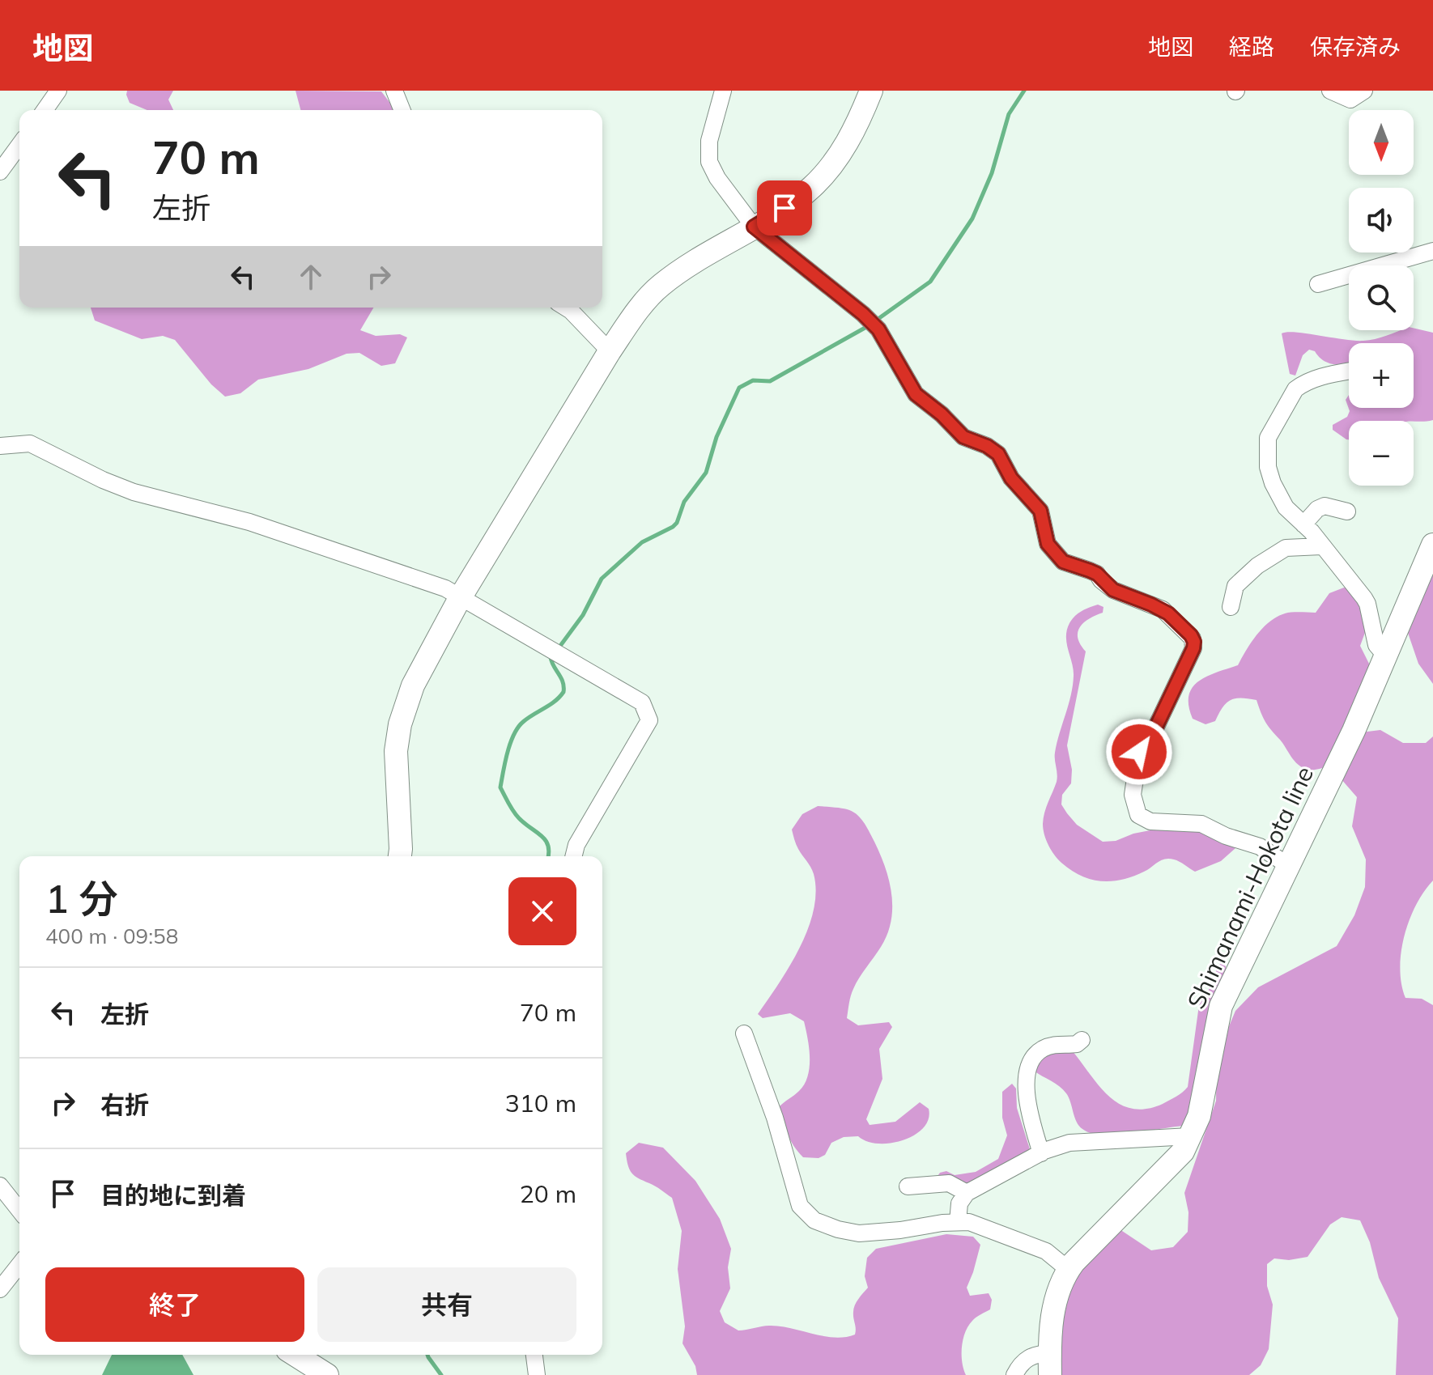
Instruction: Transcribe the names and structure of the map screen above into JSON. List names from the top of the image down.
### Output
{
  "streets": {
    "street": ["Shimanami-Hokota line"]
  },
  "north": "bottom",
  "page": {
    "header": "地図",
    "nav": ["地図", "経路", "保存済み"],
    "map_buttons": ["+", "−"],
    "turn": ["70 m", "左折"],
    "heading": ["1 分", "400 m · 09:58"],
    "list": [
      {
        "name": "左折",
        "value": "70 m"
      },
      {
        "name": "右折",
        "value": "310 m"
      },
      {
        "name": "目的地に到着",
        "value": "20 m"
      }
    ],
    "buttons": ["終了", "共有"]
  }
}
